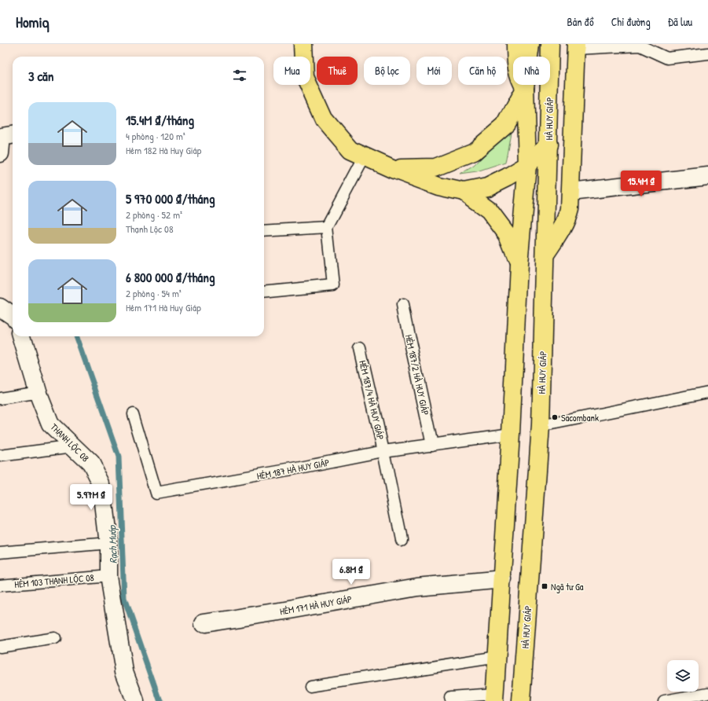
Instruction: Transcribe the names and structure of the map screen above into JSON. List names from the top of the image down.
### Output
{
  "streets": {
    "main road": ["HÀ HUY GIÁP"],
    "street": ["THẠNH LỘC 08", "HẺM 171 HÀ HUY GIÁP"],
    "lane": [
      "HẺM 187/2 HÀ HUY GIÁP",
      "HẺM 187/4 HÀ HUY GIÁP",
      "HẺM 187 HÀ HUY GIÁP",
      "HẺM 103 THẠNH LỘC 08"
    ]
  },
  "crossings": [
    ["HẺM 187/2 HÀ HUY GIÁP", "HẺM 187 HÀ HUY GIÁP"],
    ["HẺM 187/4 HÀ HUY GIÁP", "HẺM 187 HÀ HUY GIÁP"],
    ["THẠNH LỘC 08", "HẺM 103 THẠNH LỘC 08"]
  ],
  "water": ["Rạch Mướp"],
  "places": {
    "other": ["Sacombank"],
    "transit": ["Ngã tư Ga"]
  },
  "page": {
    "header": "Homiq",
    "nav": ["Bản đồ", "Chỉ đường", "Đã lưu"],
    "chip": [
      "Mua",
      "Thuê",
      "Bộ lọc",
      "Mới",
      "Căn hộ",
      "Nhà"
    ],
    "heading": "3 căn",
    "list": [
      {
        "name": "15.4M ₫/tháng",
        "note": "4 phòng · 120 m² · Hẻm 182 Hà Huy Giáp"
      },
      {
        "name": "5 970 000 ₫/tháng",
        "note": "2 phòng · 52 m² · Thạnh Lộc 08"
      },
      {
        "name": "6 800 000 ₫/tháng",
        "note": "2 phòng · 54 m² · Hẻm 171 Hà Huy Giáp"
      }
    ],
    "price": ["15.4M ₫", "5.97M ₫", "6.8M ₫"]
  }
}
